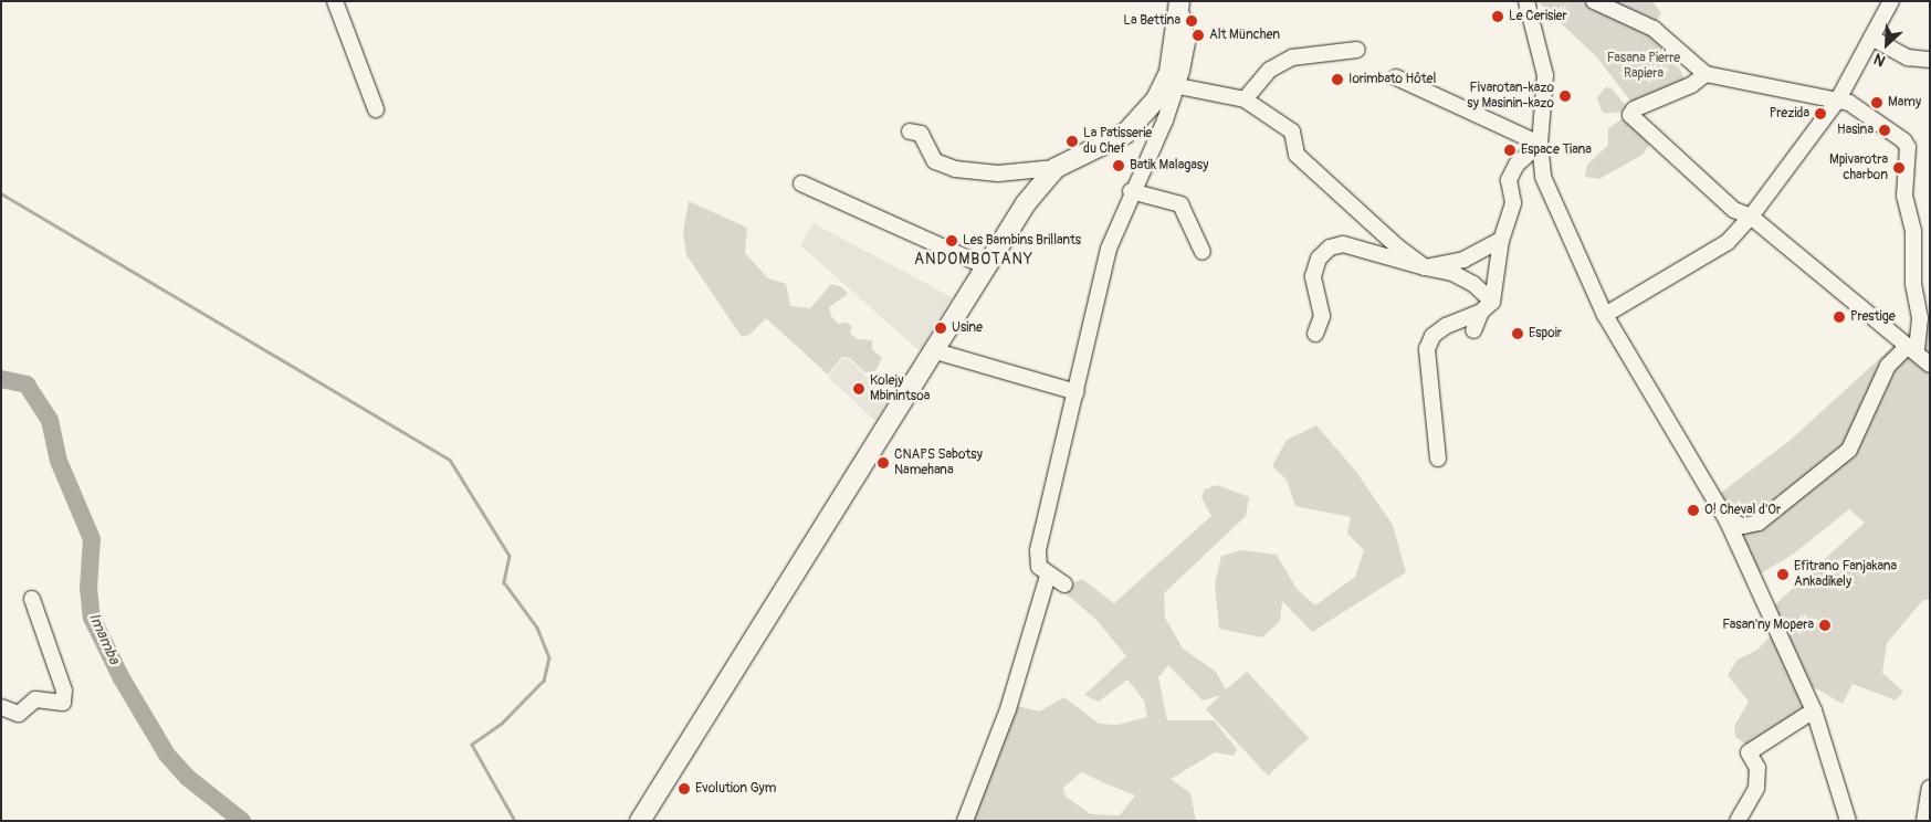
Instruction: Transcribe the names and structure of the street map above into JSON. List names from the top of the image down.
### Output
{
  "districts": ["ANDOMBOTANY"],
  "water": ["Imamba"],
  "parks": ["Fasana Pierre Rapiera"],
  "places": [
    "Le Cerisier",
    "La Bettina",
    "Alt München",
    "Iorimbato Hôtel",
    "Fivarotan-kazo sy Masinin-kazo",
    "Mamy",
    "Prezida",
    "Hasina",
    "La Patisserie du Chef",
    "Espace Tiana",
    "Batik Malagasy",
    "Mpivarotra charbon",
    "Les Bambins Brillants",
    "Prestige",
    "Usine",
    "Espoir",
    "Kolejy Mbinintsoa",
    "CNAPS Sabotsy Namehana",
    "O! Cheval d'Or",
    "Efitrano Fanjakana Ankadikely",
    "Fasan'ny Mopera",
    "Evolution Gym"
  ],
  "north": "bottom left"
}
